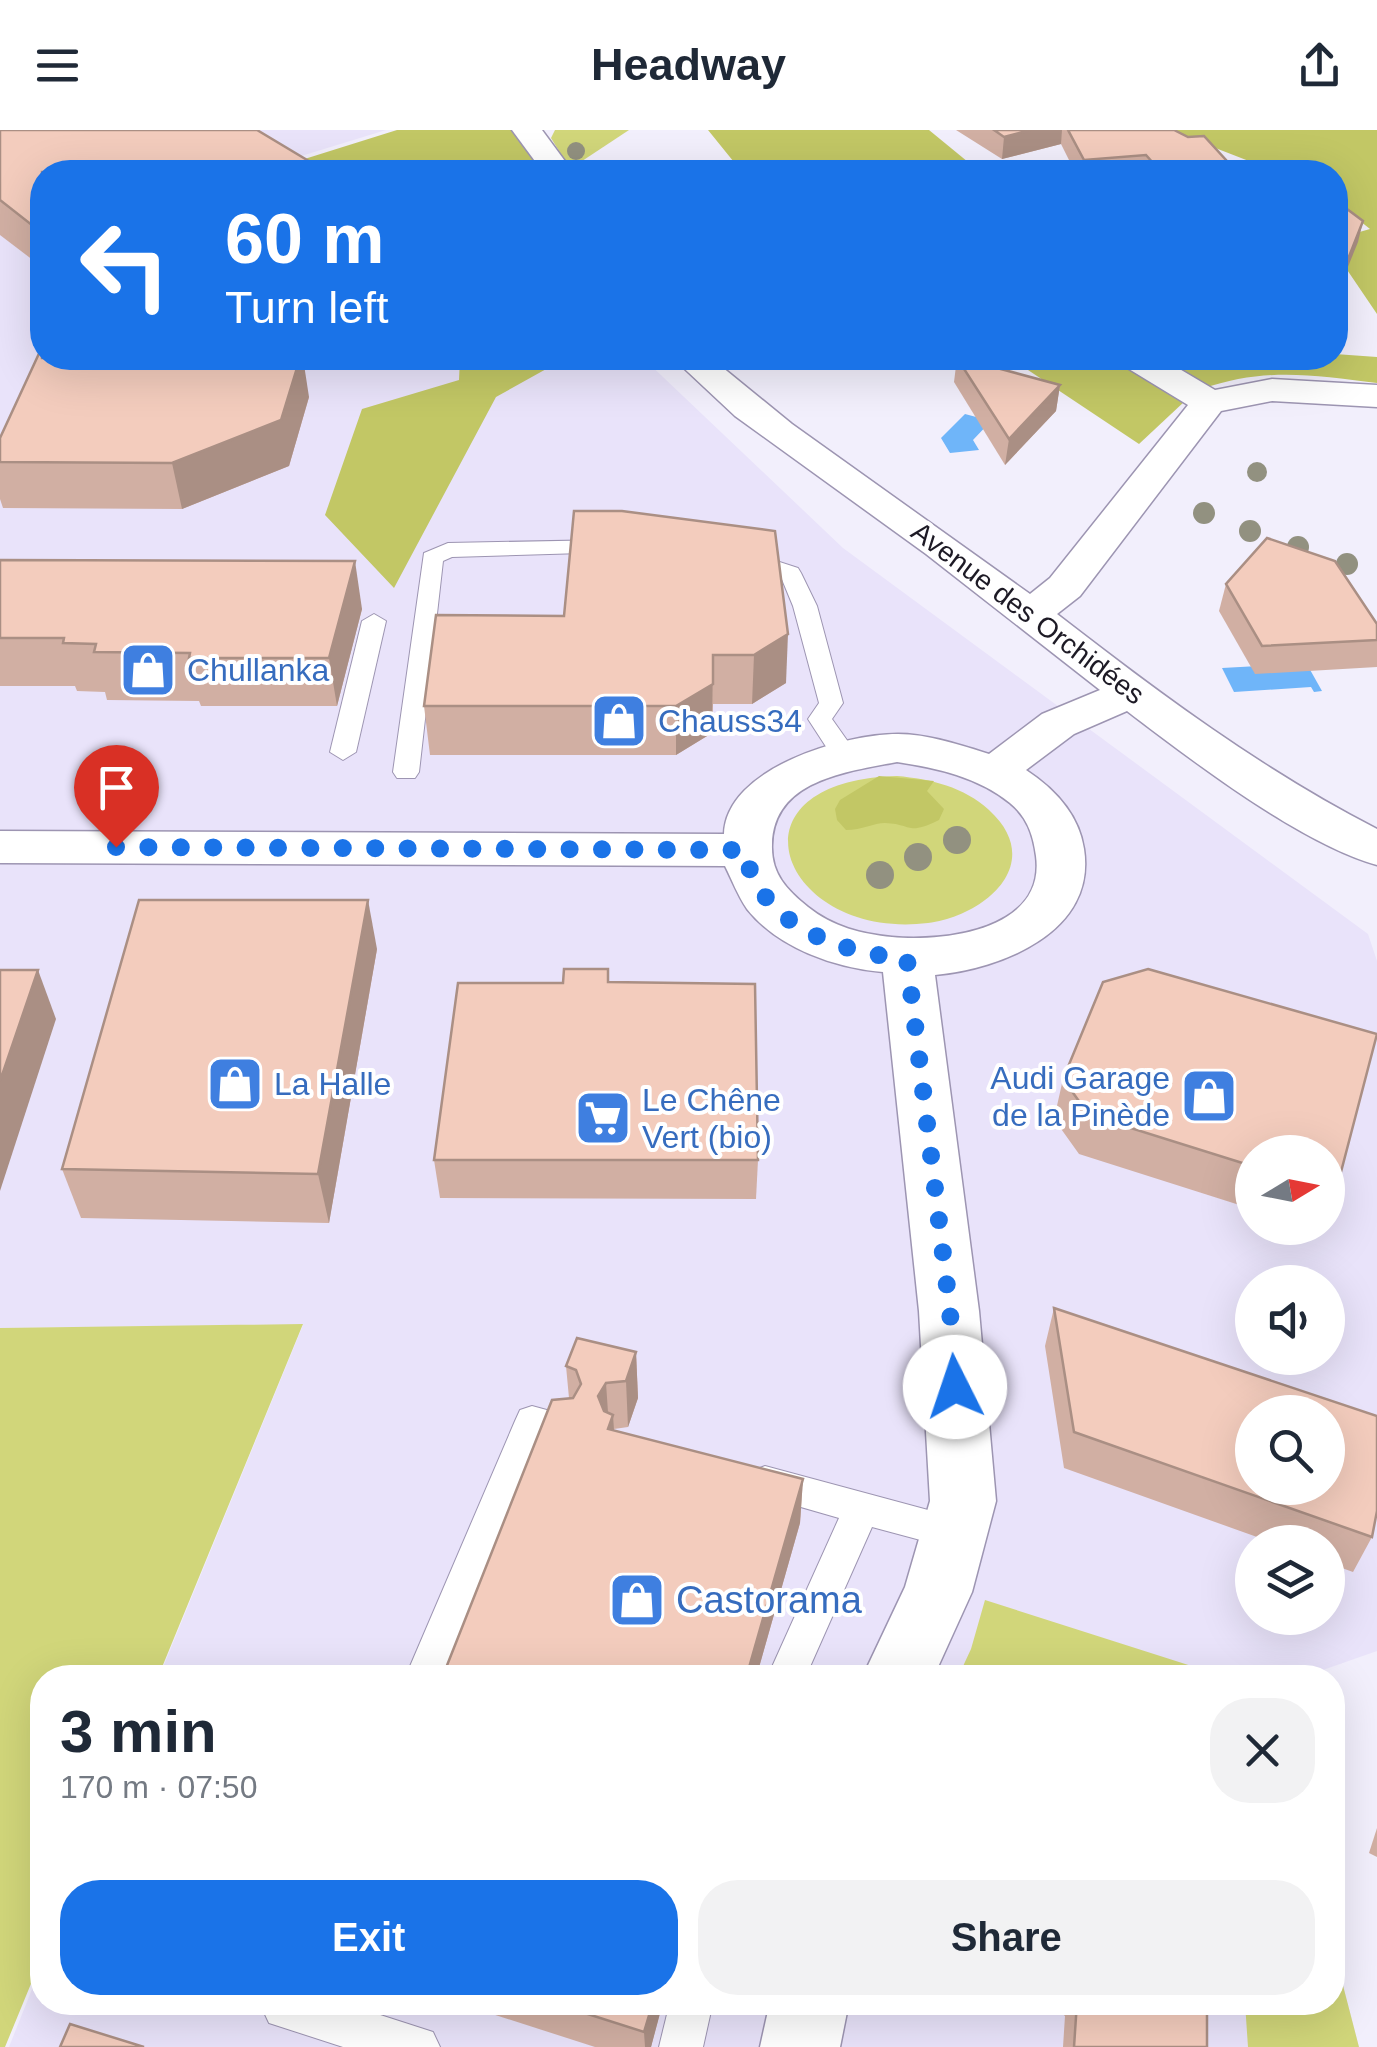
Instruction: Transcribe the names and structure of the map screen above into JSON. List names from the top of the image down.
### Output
{
  "streets": {
    "street": ["Avenue des Orchidées"]
  },
  "places": {
    "shop": [
      "Chullanka",
      "Chauss34",
      "La Halle",
      "Audi Garage de la Pinède",
      "Castorama"
    ],
    "supermarket": ["Le Chêne Vert (bio)"]
  },
  "north": "right",
  "page": {
    "header": "Headway",
    "turn": ["60 m", "Turn left"],
    "heading": ["3 min", "170 m · 07:50"],
    "buttons": ["Exit", "Share"]
  }
}
